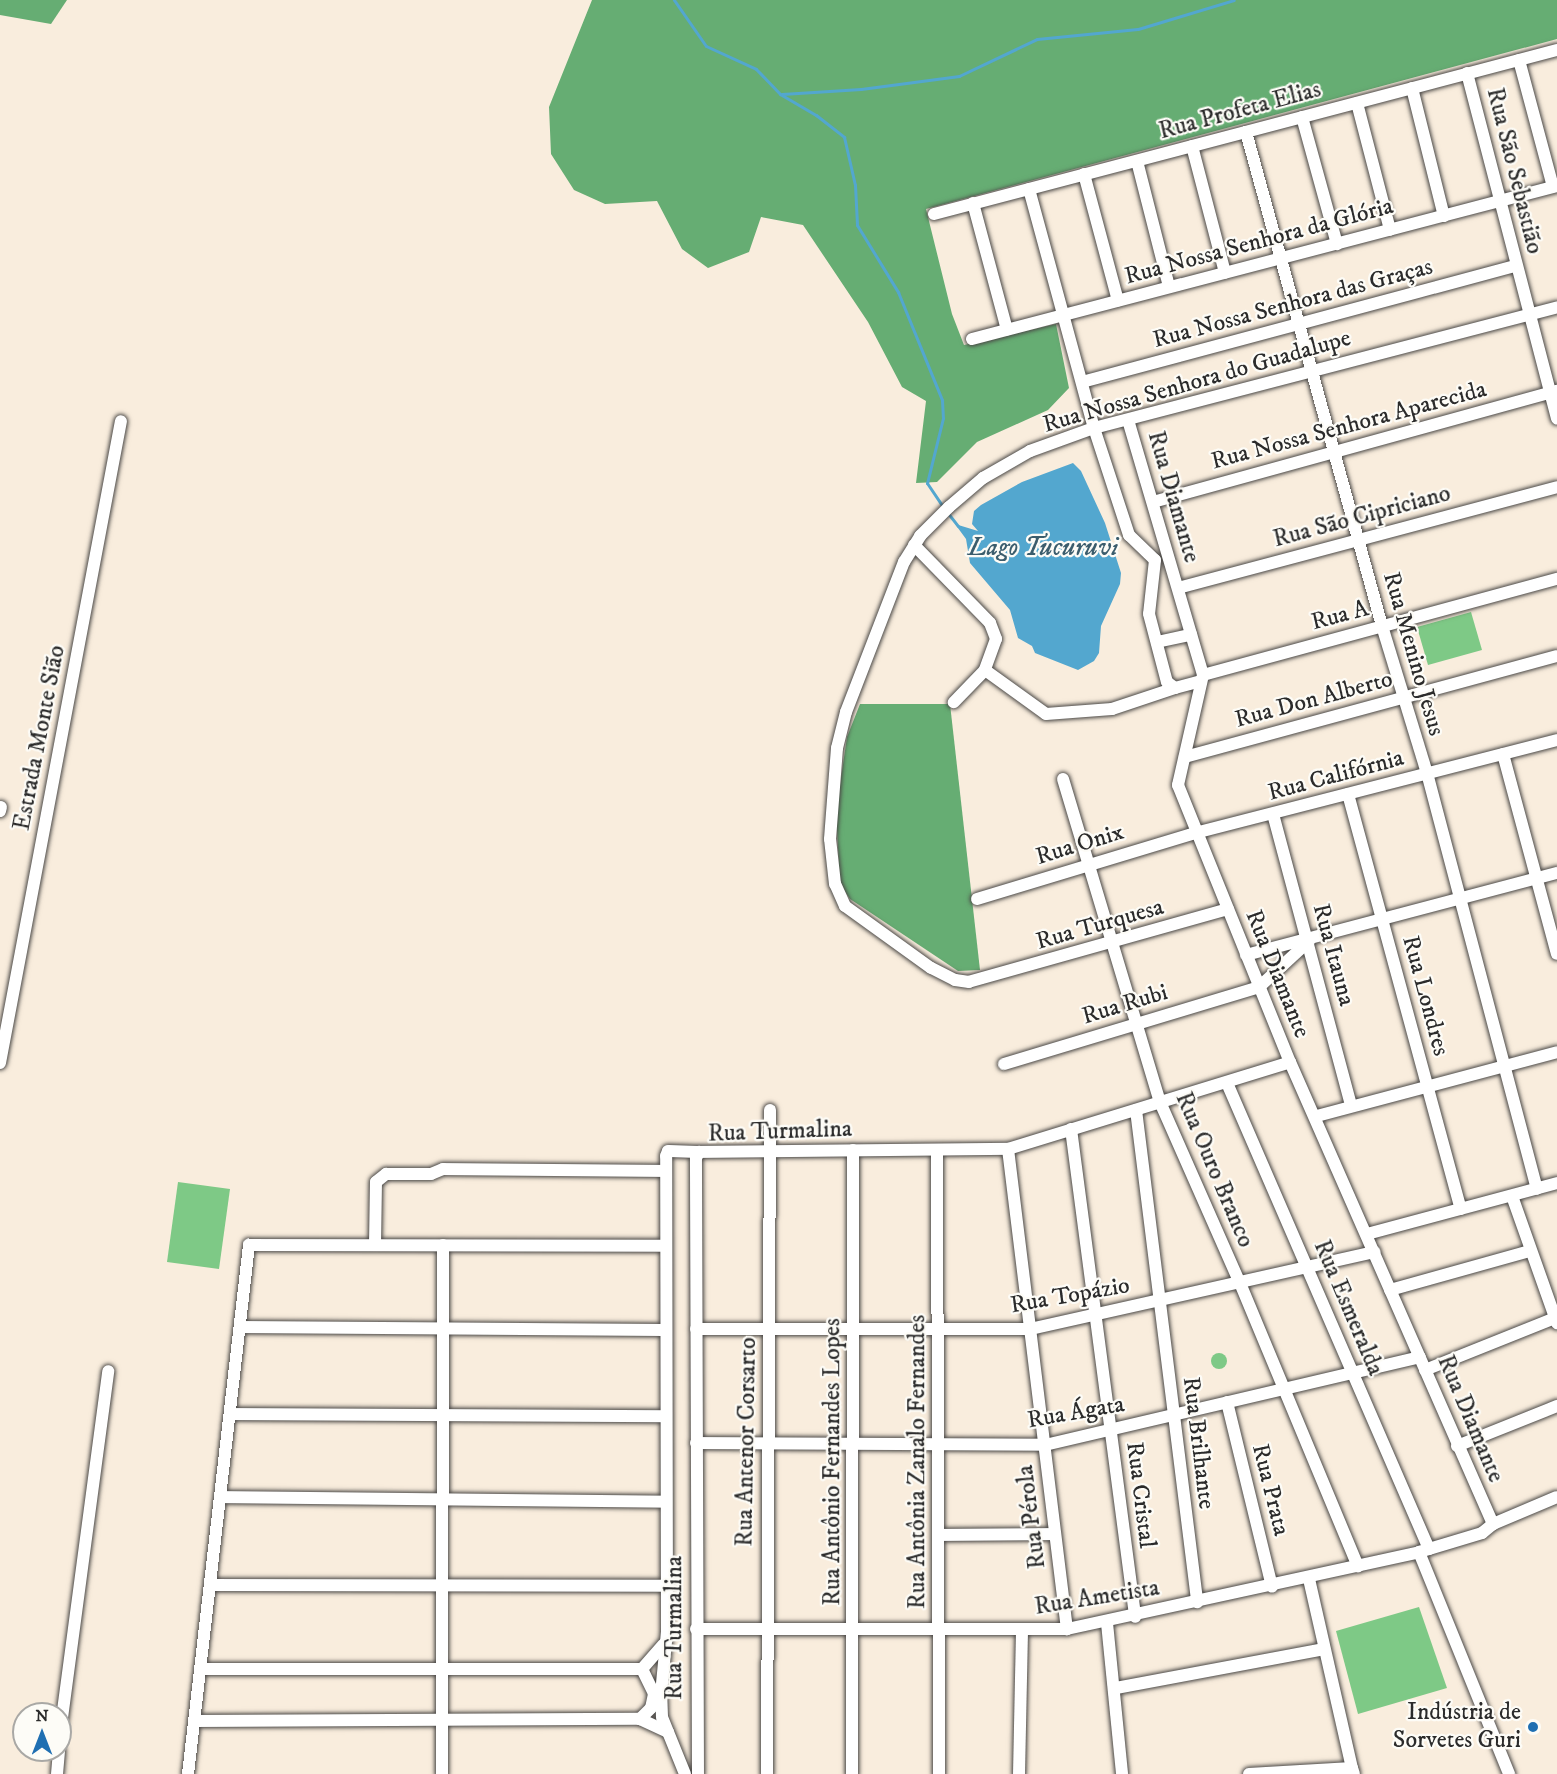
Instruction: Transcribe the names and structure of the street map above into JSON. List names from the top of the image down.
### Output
{
  "streets": {
    "street": [
      "Rua Profeta Elias",
      "Rua São Sebastião",
      "Rua Nossa Senhora da Glória",
      "Rua Nossa Senhora das Graças",
      "Rua Nossa Senhora do Guadalupe",
      "Rua Nossa Senhora Aparecida",
      "Rua Diamante",
      "Rua São Cipriciano",
      "Rua A",
      "Rua Menino Jesus",
      "Rua Don Alberto",
      "Estrada Monte Sião",
      "Rua Califórnia",
      "Rua Onix",
      "Rua Turquesa",
      "Rua Itauna",
      "Rua Londres",
      "Rua Rubi",
      "Rua Turmalina",
      "Rua Ouro Branco",
      "Rua Topázio",
      "Rua Esmeralda",
      "Rua Ágata",
      "Rua Antenor Corsarto",
      "Rua Brilhante",
      "Rua Antônio Fernandes Lopes",
      "Rua Antônia Zanalo Fernandes",
      "Rua Prata",
      "Rua Cristal",
      "Rua Pérola",
      "Rua Ametista"
    ]
  },
  "crossings": [
    ["Rua Profeta Elias", "Rua São Sebastião"],
    ["Rua Profeta Elias", "Rua Menino Jesus"],
    ["Rua São Sebastião", "Rua Nossa Senhora da Glória"],
    ["Rua São Sebastião", "Rua Nossa Senhora das Graças"],
    ["Rua São Sebastião", "Rua Nossa Senhora do Guadalupe"],
    ["Rua São Sebastião", "Rua Nossa Senhora Aparecida"],
    ["Rua Nossa Senhora da Glória", "Rua Menino Jesus"],
    ["Rua Nossa Senhora das Graças", "Rua Menino Jesus"],
    ["Rua Nossa Senhora do Guadalupe", "Rua Diamante"],
    ["Rua Nossa Senhora do Guadalupe", "Rua Menino Jesus"],
    ["Rua Nossa Senhora do Guadalupe", "Rua Turquesa"],
    ["Rua Nossa Senhora Aparecida", "Rua Diamante"],
    ["Rua Nossa Senhora Aparecida", "Rua Menino Jesus"],
    ["Rua Diamante", "Rua São Cipriciano"],
    ["Rua Diamante", "Rua A"],
    ["Rua Diamante", "Rua Don Alberto"],
    ["Rua Diamante", "Rua Califórnia"],
    ["Rua Diamante", "Rua Onix"],
    ["Rua Diamante", "Rua Turquesa"],
    ["Rua Diamante", "Rua Rubi"],
    ["Rua Diamante", "Rua Turmalina"],
    ["Rua Diamante", "Rua Topázio"],
    ["Rua Diamante", "Rua Ágata"],
    ["Rua Diamante", "Rua Ametista"],
    ["Rua São Cipriciano", "Rua Menino Jesus"],
    ["Rua A", "Rua Menino Jesus"],
    ["Rua Menino Jesus", "Rua Don Alberto"],
    ["Rua Menino Jesus", "Rua Califórnia"],
    ["Rua Califórnia", "Rua Onix"],
    ["Rua Califórnia", "Rua Itauna"],
    ["Rua Califórnia", "Rua Londres"],
    ["Rua Onix", "Rua Ouro Branco"],
    ["Rua Turquesa", "Rua Ouro Branco"],
    ["Rua Rubi", "Rua Ouro Branco"],
    ["Rua Turmalina", "Rua Ouro Branco"],
    ["Rua Turmalina", "Rua Topázio"],
    ["Rua Turmalina", "Rua Esmeralda"],
    ["Rua Turmalina", "Rua Ágata"],
    ["Rua Turmalina", "Rua Antenor Corsarto"],
    ["Rua Turmalina", "Rua Brilhante"],
    ["Rua Turmalina", "Rua Antônio Fernandes Lopes"],
    ["Rua Turmalina", "Rua Antônia Zanalo Fernandes"],
    ["Rua Turmalina", "Rua Cristal"],
    ["Rua Turmalina", "Rua Pérola"],
    ["Rua Turmalina", "Rua Ametista"],
    ["Rua Ouro Branco", "Rua Topázio"],
    ["Rua Ouro Branco", "Rua Ágata"],
    ["Rua Ouro Branco", "Rua Ametista"],
    ["Rua Topázio", "Rua Esmeralda"],
    ["Rua Topázio", "Rua Antenor Corsarto"],
    ["Rua Topázio", "Rua Brilhante"],
    ["Rua Topázio", "Rua Antônio Fernandes Lopes"],
    ["Rua Topázio", "Rua Antônia Zanalo Fernandes"],
    ["Rua Topázio", "Rua Cristal"],
    ["Rua Topázio", "Rua Pérola"],
    ["Rua Esmeralda", "Rua Ágata"],
    ["Rua Esmeralda", "Rua Ametista"],
    ["Rua Ágata", "Rua Antenor Corsarto"],
    ["Rua Ágata", "Rua Brilhante"],
    ["Rua Ágata", "Rua Antônio Fernandes Lopes"],
    ["Rua Ágata", "Rua Antônia Zanalo Fernandes"],
    ["Rua Ágata", "Rua Prata"],
    ["Rua Ágata", "Rua Cristal"],
    ["Rua Ágata", "Rua Pérola"],
    ["Rua Antenor Corsarto", "Rua Ametista"],
    ["Rua Brilhante", "Rua Ametista"],
    ["Rua Antônio Fernandes Lopes", "Rua Ametista"],
    ["Rua Antônia Zanalo Fernandes", "Rua Ametista"],
    ["Rua Prata", "Rua Ametista"],
    ["Rua Cristal", "Rua Ametista"],
    ["Rua Pérola", "Rua Ametista"]
  ],
  "water": ["Lago Tucuruvi"],
  "places": ["Indústria de Sorvetes Guri"],
  "north": "top"
}
